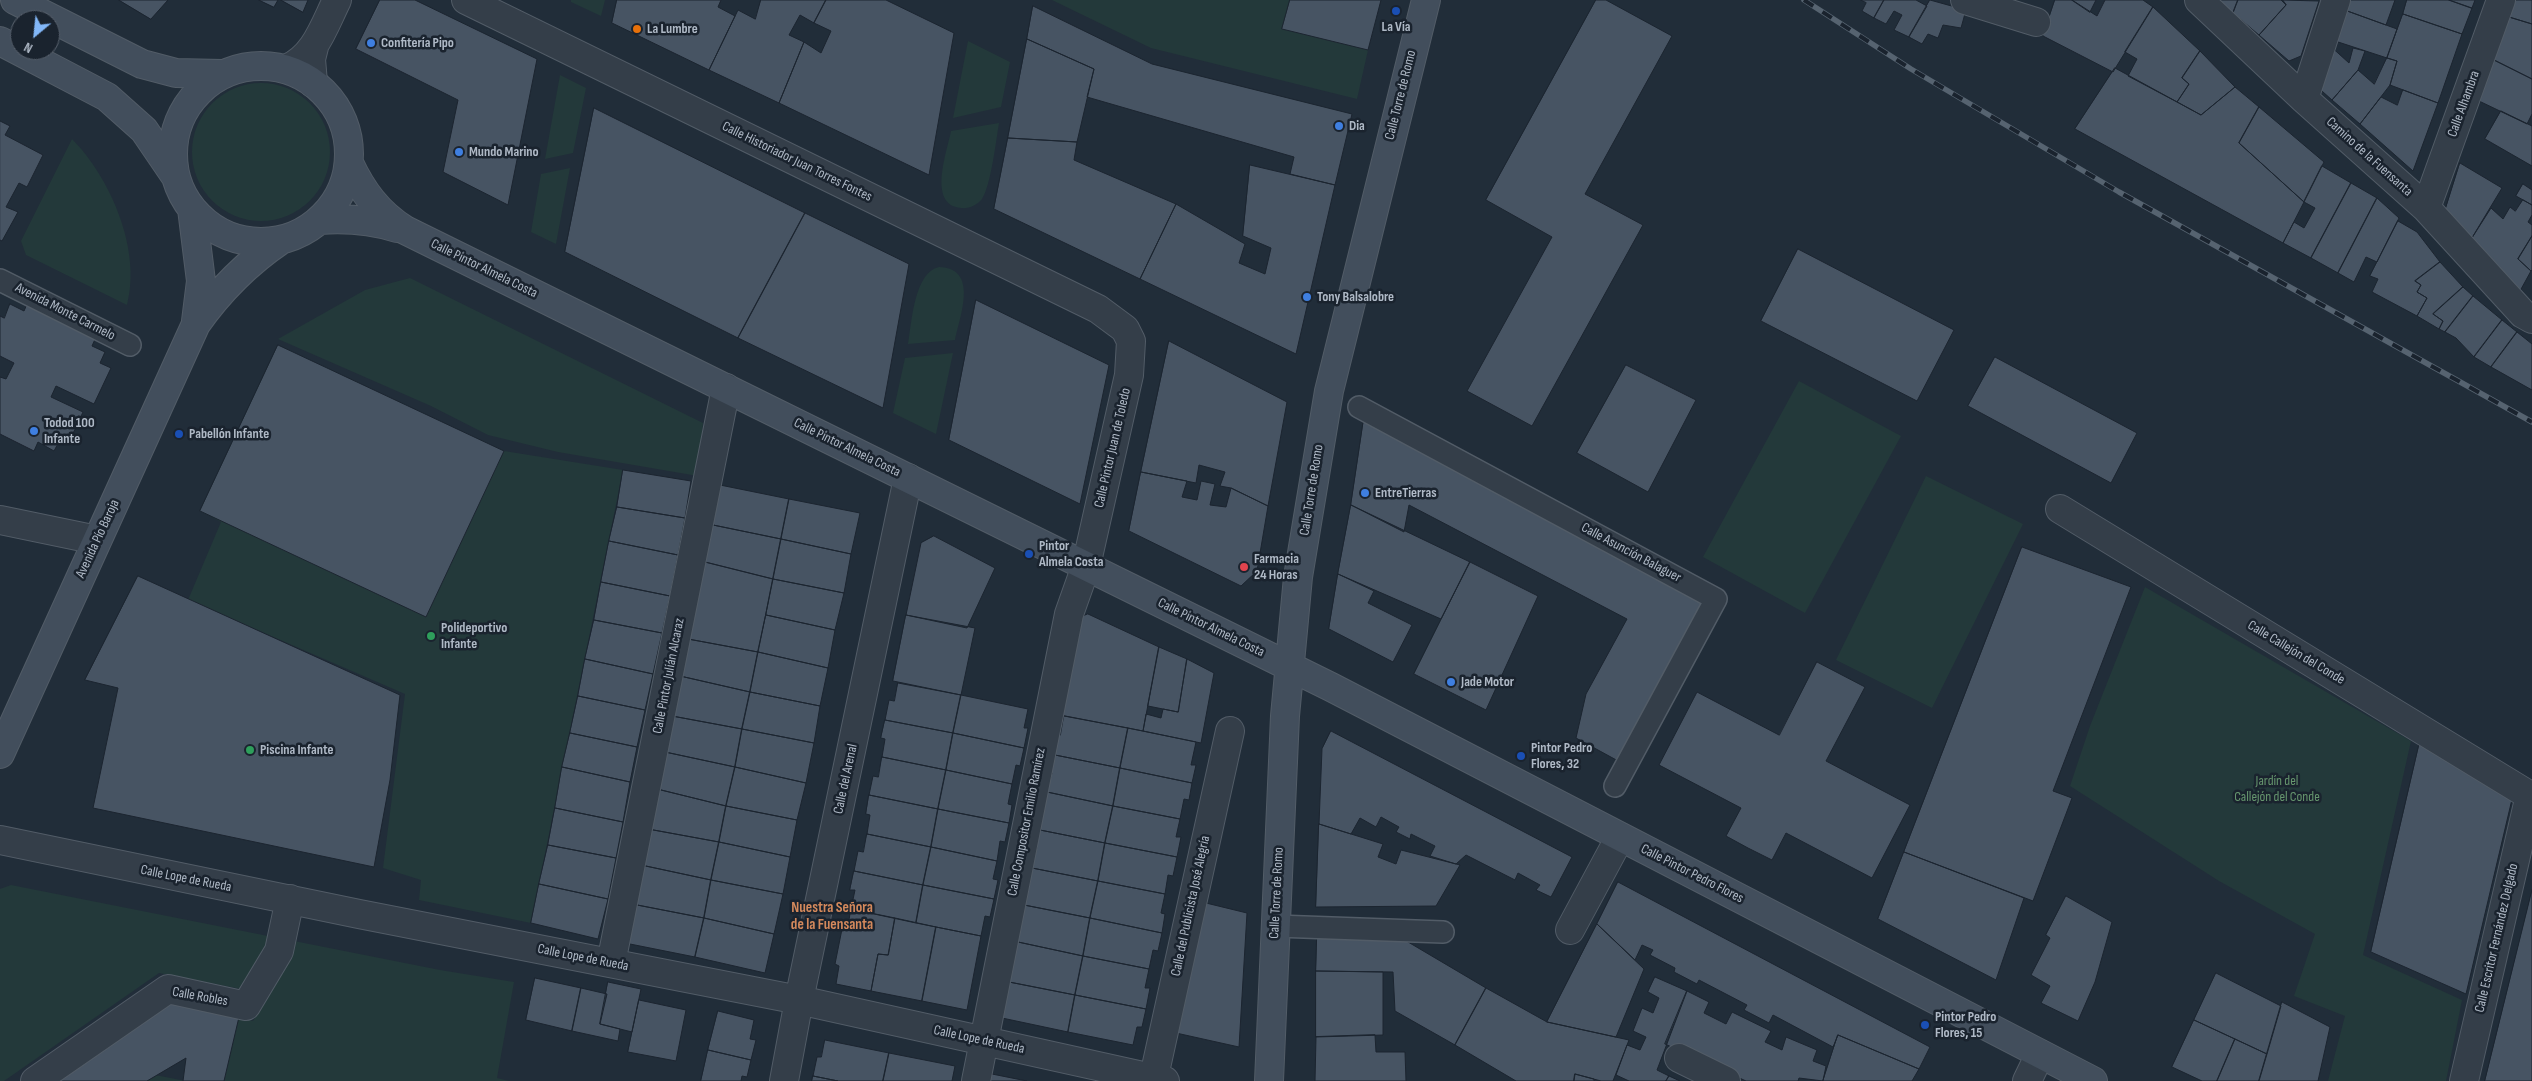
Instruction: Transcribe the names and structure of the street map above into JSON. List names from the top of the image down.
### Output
{
  "streets": {
    "main road": [
      "Calle Torre de Romo",
      "Calle Pintor Almela Costa",
      "Avenida Pío Baroja",
      "Calle Pintor Pedro Flores"
    ],
    "street": [
      "Calle Alhambra",
      "Camino de la Fuensanta",
      "Calle Historiador Juan Torres Fontes",
      "Avenida Monte Carmelo",
      "Calle Pintor Juan de Toledo",
      "Calle Asunción Balaguer",
      "Calle Callejón del Conde",
      "Calle Pintor Julián Alcaraz",
      "Calle del Arenal",
      "Calle Compositor Emilio Ramírez",
      "Calle Lope de Rueda",
      "Calle del Publicista José Alegría",
      "Calle Escritor Fernández Delgado",
      "Calle Robles"
    ]
  },
  "crossings": [
    ["Calle Torre de Romo", "Calle Pintor Almela Costa"],
    ["Calle Torre de Romo", "Calle Pintor Pedro Flores"],
    ["Calle Alhambra", "Camino de la Fuensanta"],
    ["Calle Historiador Juan Torres Fontes", "Calle Pintor Juan de Toledo"],
    ["Calle Pintor Almela Costa", "Calle Pintor Juan de Toledo"],
    ["Calle Pintor Almela Costa", "Avenida Pío Baroja"],
    ["Calle Pintor Almela Costa", "Calle Pintor Julián Alcaraz"],
    ["Calle Pintor Almela Costa", "Calle del Arenal"],
    ["Calle Pintor Almela Costa", "Calle Compositor Emilio Ramírez"],
    ["Calle Pintor Almela Costa", "Calle Pintor Pedro Flores"],
    ["Calle Pintor Juan de Toledo", "Calle Compositor Emilio Ramírez"],
    ["Calle Callejón del Conde", "Calle Escritor Fernández Delgado"],
    ["Calle Pintor Julián Alcaraz", "Calle Lope de Rueda"],
    ["Calle del Arenal", "Calle Lope de Rueda"],
    ["Calle Compositor Emilio Ramírez", "Calle Lope de Rueda"],
    ["Calle Lope de Rueda", "Calle del Publicista José Alegría"],
    ["Calle Lope de Rueda", "Calle Robles"]
  ],
  "districts": ["Nuestra Señora de la Fuensanta"],
  "parks": ["Jardín del Callejón del Conde"],
  "places": [
    "La Vía",
    "La Lumbre",
    "Confitería Pipo",
    "Dia",
    "Mundo Marino",
    "Tony Balsalobre",
    "Todod 100 Infante",
    "Pabellón Infante",
    "EntreTierras",
    "Pintor Almela Costa",
    "Farmacia 24 Horas",
    "Polideportivo Infante",
    "Jade Motor",
    "Piscina Infante",
    "Pintor Pedro Flores, 32",
    "Pintor Pedro Flores, 15"
  ],
  "north": "bottom left"
}
